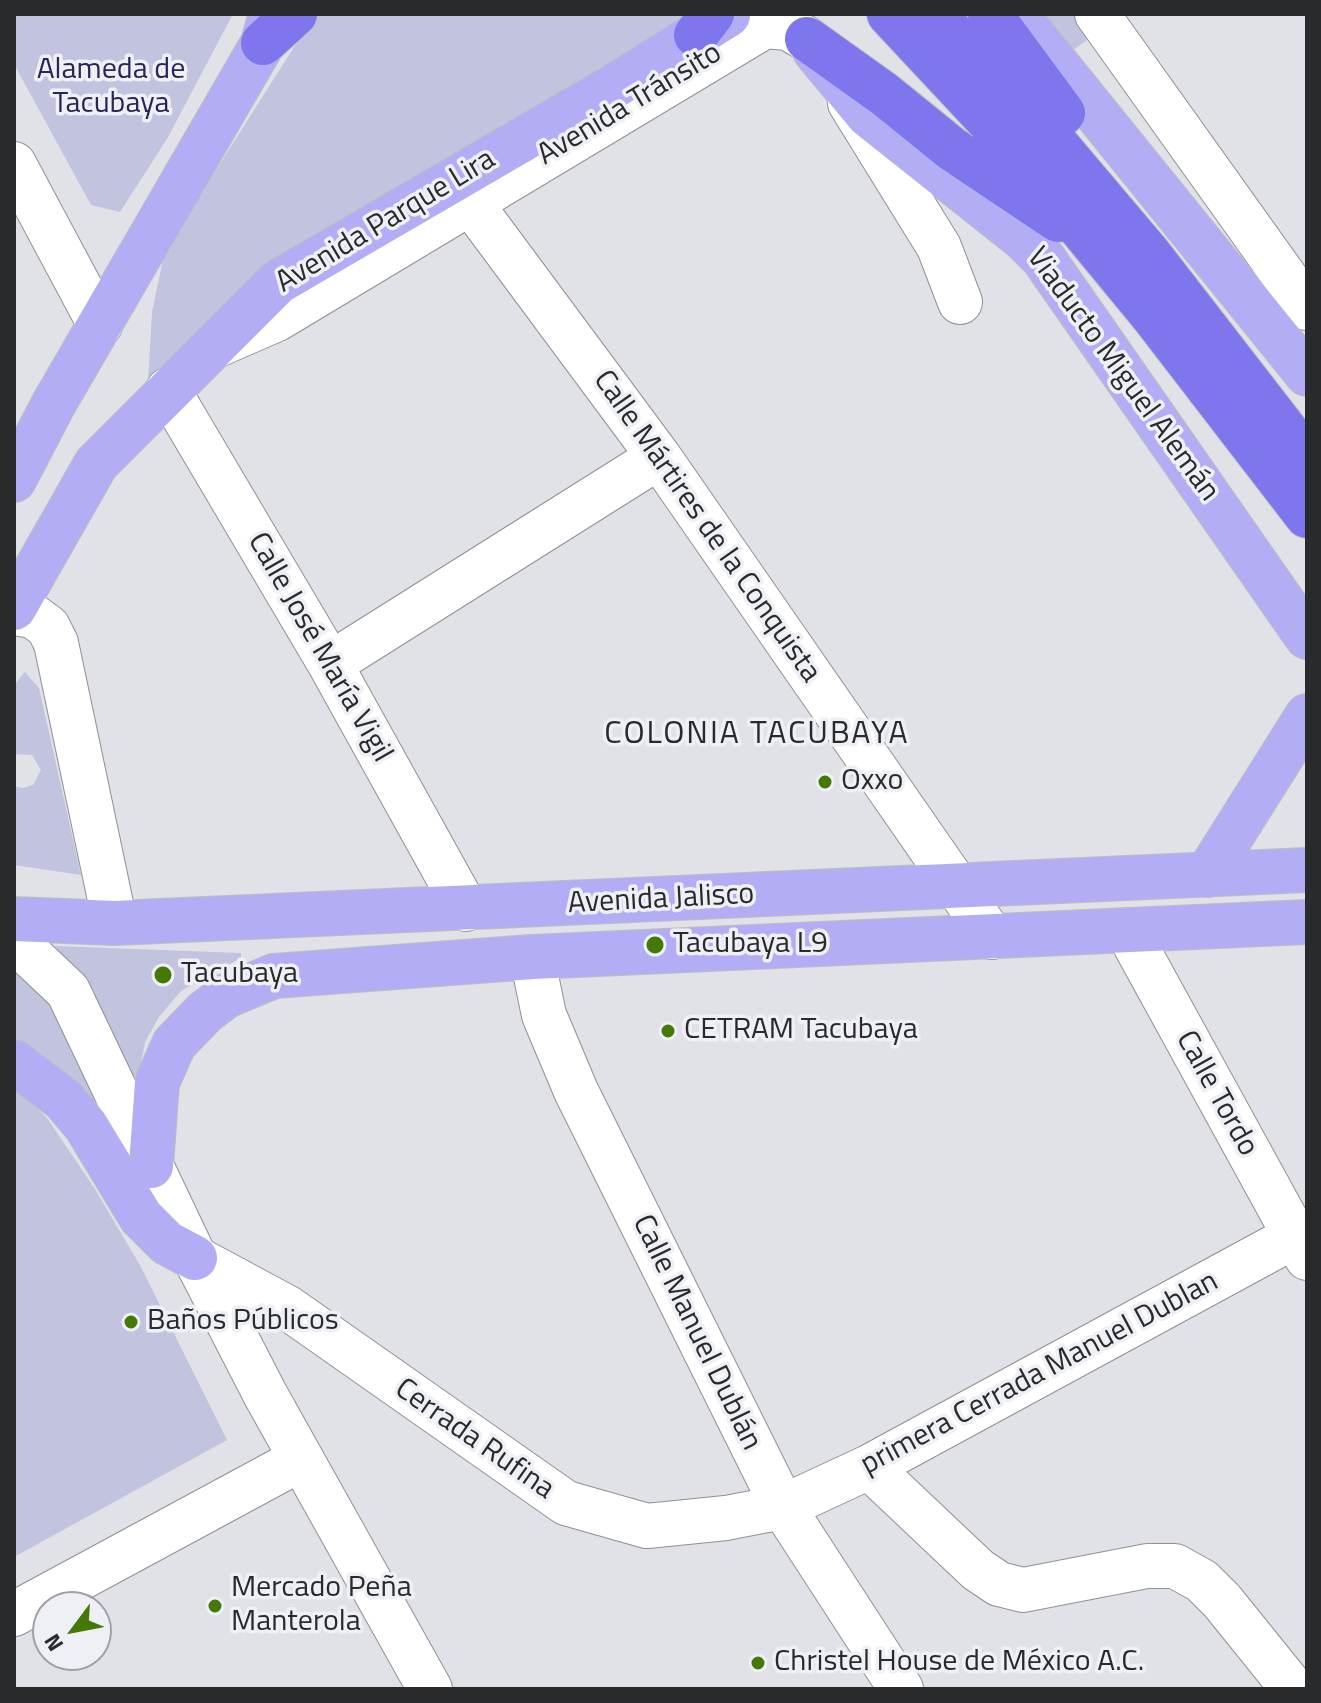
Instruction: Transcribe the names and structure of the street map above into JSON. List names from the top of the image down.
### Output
{
  "streets": {
    "highway": ["Viaducto Miguel Alemán"],
    "main road": ["Avenida Parque Lira", "Avenida Jalisco"],
    "street": [
      "Avenida Tránsito",
      "Calle Mártires de la Conquista",
      "Calle José María Vigil",
      "Calle Tordo",
      "Calle Manuel Dublán",
      "primera Cerrada Manuel Dublan",
      "Cerrada Rufina"
    ]
  },
  "crossings": [
    ["Avenida Tránsito", "Avenida Parque Lira"],
    ["Avenida Tránsito", "Viaducto Miguel Alemán"],
    ["Avenida Tránsito", "Calle Mártires de la Conquista"],
    ["Avenida Parque Lira", "Calle José María Vigil"],
    ["Calle Mártires de la Conquista", "Avenida Jalisco"],
    ["Calle José María Vigil", "Avenida Jalisco"],
    ["Avenida Jalisco", "Calle Tordo"],
    ["Avenida Jalisco", "Calle Manuel Dublán"],
    ["Calle Tordo", "primera Cerrada Manuel Dublan"],
    ["Calle Manuel Dublán", "primera Cerrada Manuel Dublan"],
    ["Calle Manuel Dublán", "Cerrada Rufina"],
    ["primera Cerrada Manuel Dublan", "Cerrada Rufina"]
  ],
  "districts": ["COLONIA TACUBAYA"],
  "parks": ["Alameda de Tacubaya"],
  "places": [
    "Oxxo",
    "Tacubaya L9",
    "Tacubaya",
    "CETRAM Tacubaya",
    "Baños Públicos",
    "Mercado Peña Manterola",
    "Christel House de México A.C."
  ],
  "north": "bottom left"
}
